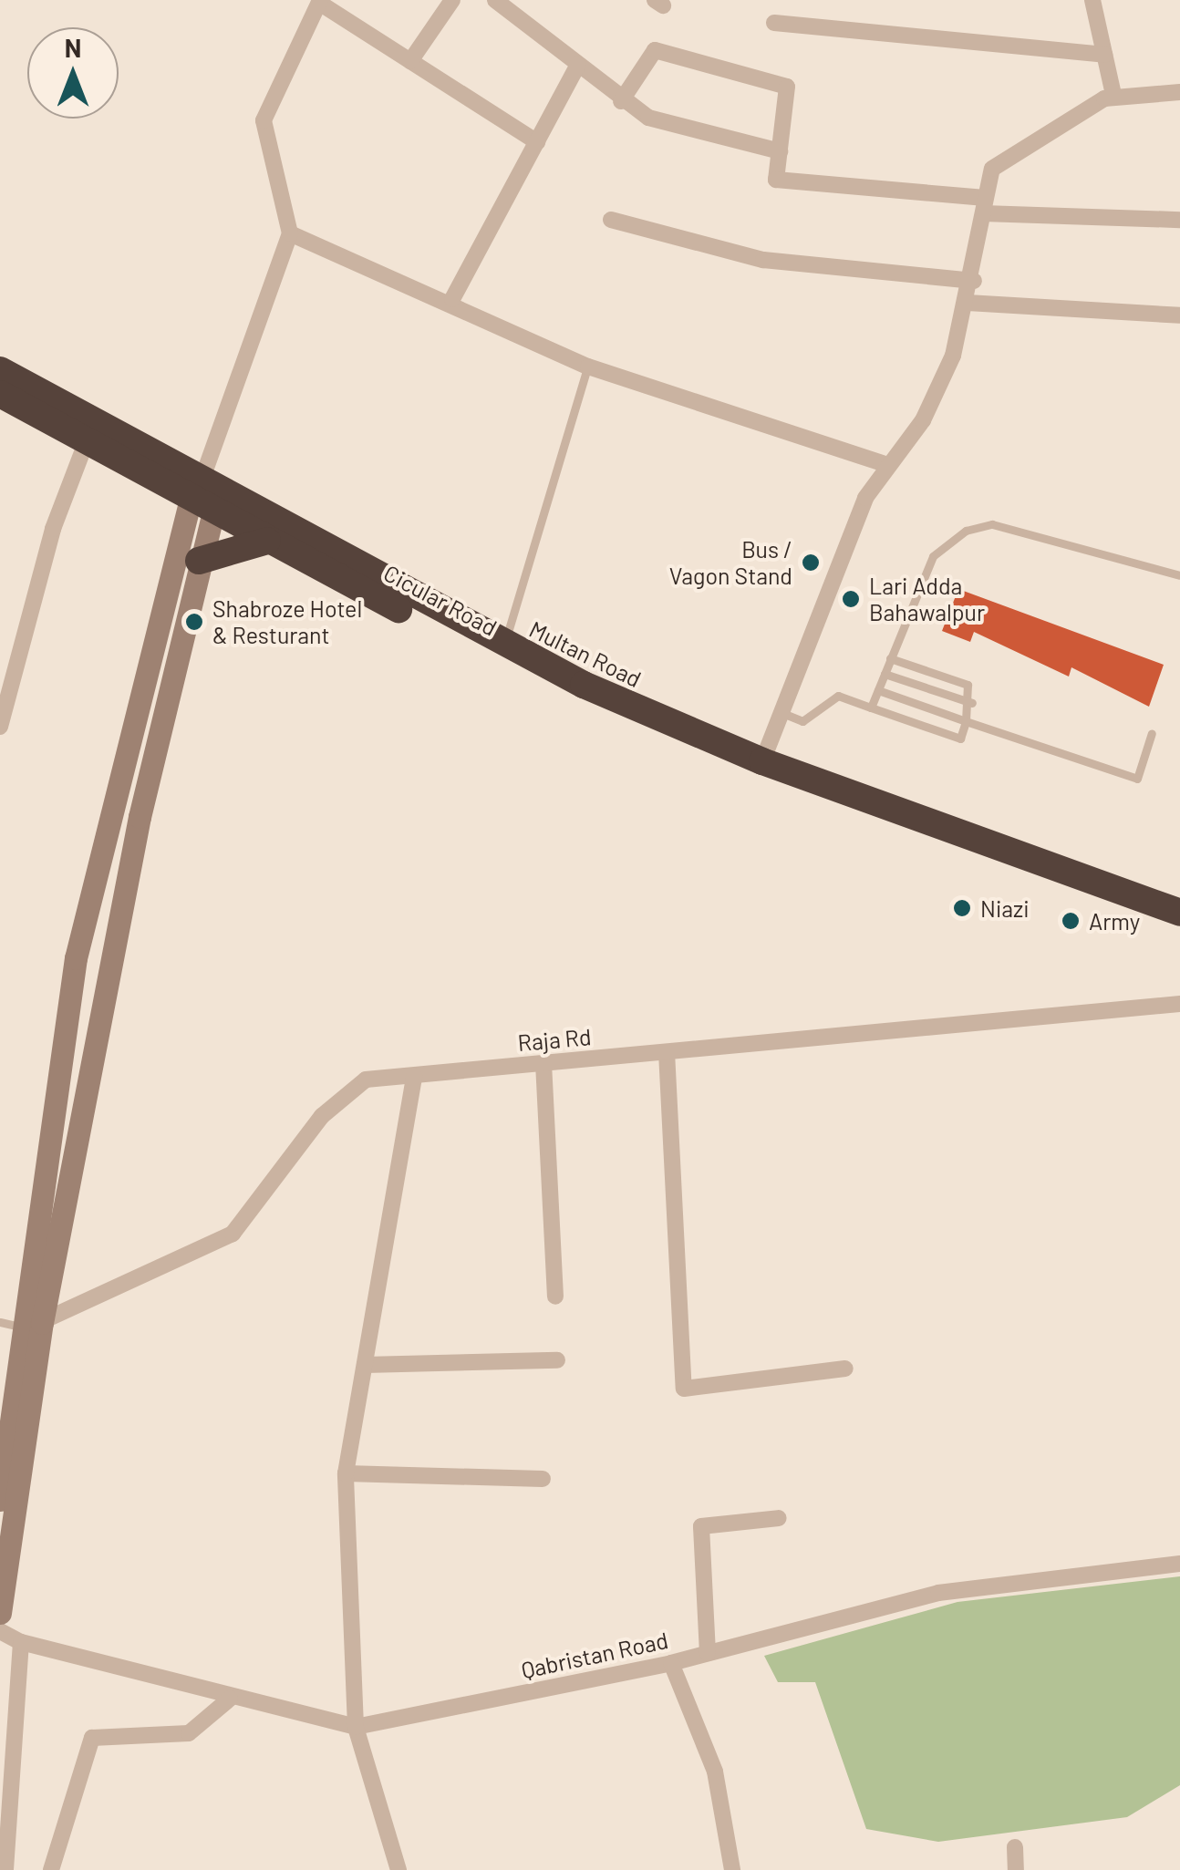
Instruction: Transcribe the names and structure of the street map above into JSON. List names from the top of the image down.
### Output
{
  "streets": {
    "highway": ["Cicular Road", "Multan Road"],
    "street": ["Raja Rd", "Qabristan Road"]
  },
  "crossings": [
    ["Cicular Road", "Multan Road"]
  ],
  "places": [
    "Bus / Vagon Stand",
    "Lari Adda Bahawalpur",
    "Shabroze Hotel & Resturant",
    "Niazi",
    "Army"
  ],
  "north": "top"
}
